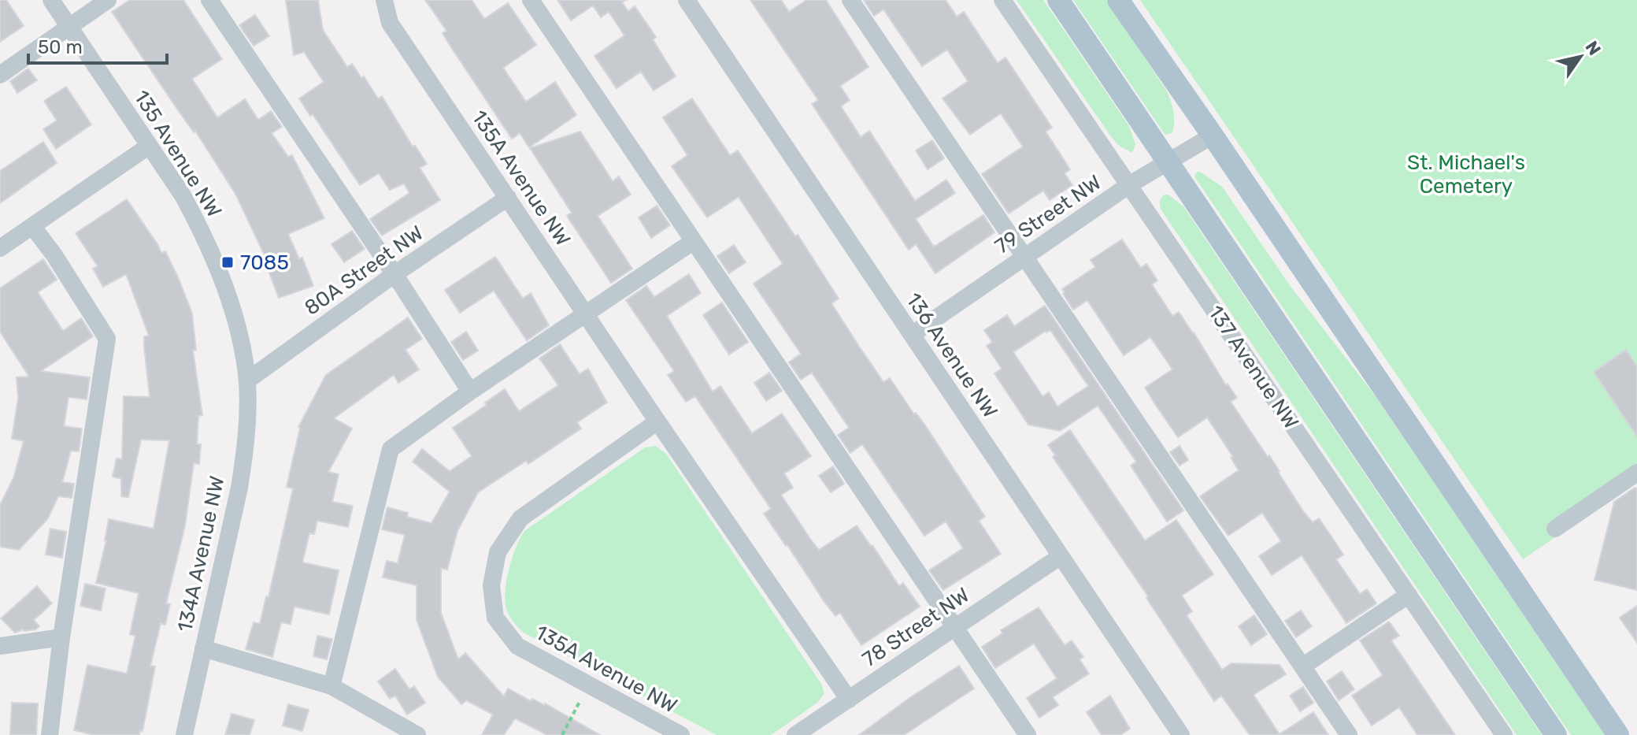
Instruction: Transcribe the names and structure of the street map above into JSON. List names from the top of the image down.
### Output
{
  "streets": {
    "street": [
      "135 Avenue NW",
      "135A Avenue NW",
      "79 Street NW",
      "80A Street NW",
      "136 Avenue NW",
      "137 Avenue NW",
      "134A Avenue NW",
      "78 Street NW"
    ]
  },
  "crossings": [
    ["135 Avenue NW", "80A Street NW"],
    ["135 Avenue NW", "134A Avenue NW"],
    ["135A Avenue NW", "80A Street NW"],
    ["135A Avenue NW", "78 Street NW"],
    ["79 Street NW", "136 Avenue NW"],
    ["79 Street NW", "137 Avenue NW"],
    ["80A Street NW", "134A Avenue NW"],
    ["136 Avenue NW", "78 Street NW"]
  ],
  "parks": ["St. Michael's Cemetery"],
  "places": {
    "transit": ["7085"]
  },
  "scale_bar": "50 m",
  "north": "top right"
}
